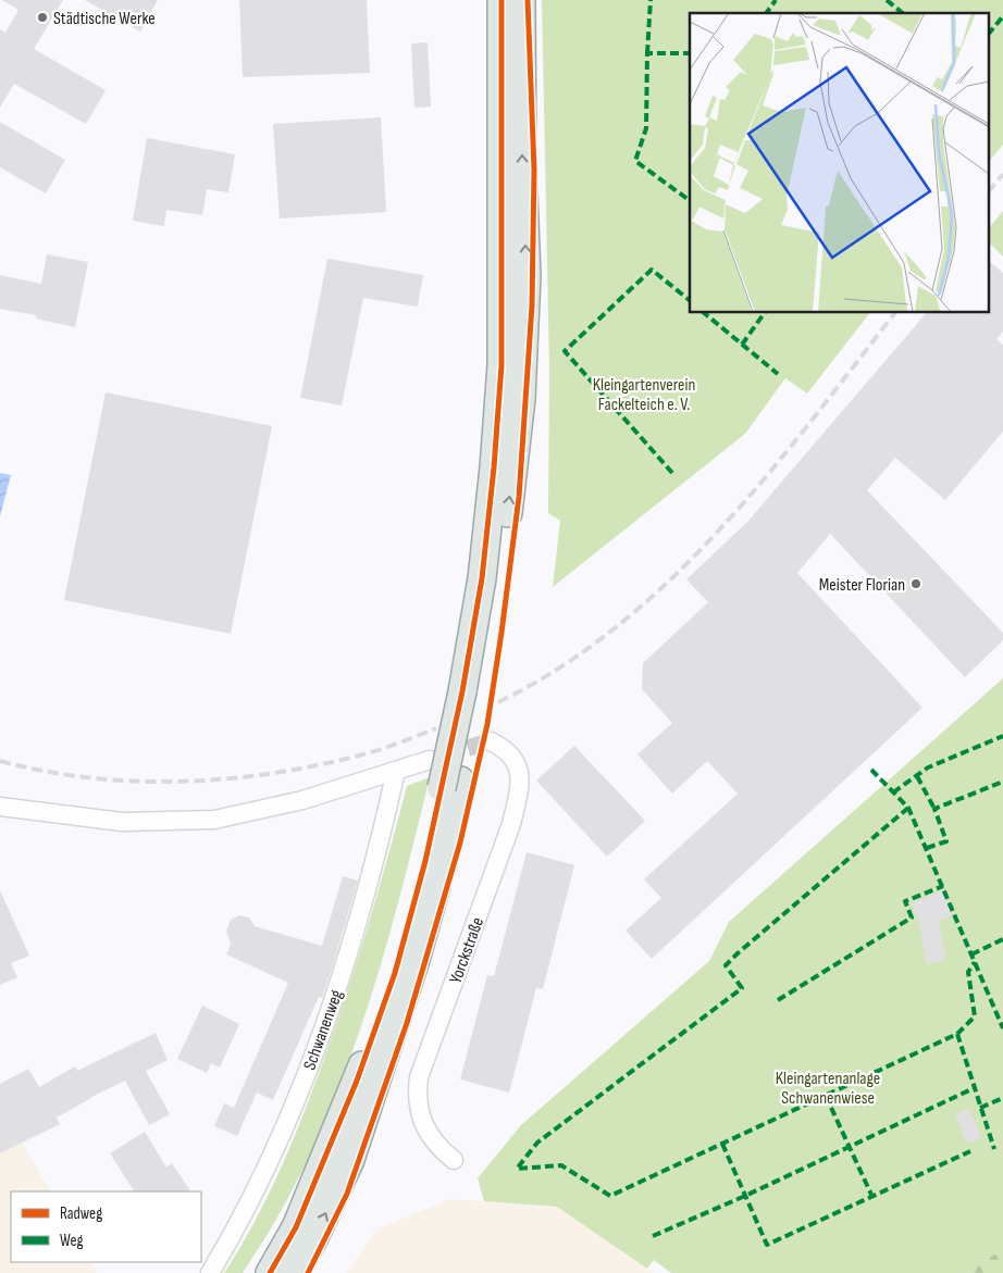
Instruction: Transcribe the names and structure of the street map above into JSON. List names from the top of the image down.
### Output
{
  "streets": {
    "street": ["Yorckstraße", "Schwanenweg"]
  },
  "parks": ["Kleingartenverein Fackelteich e. V.", "Kleingartenanlage Schwanenwiese"],
  "places": ["Städtische Werke", "Meister Florian"],
  "legend": ["Radweg", "Weg"]
}
